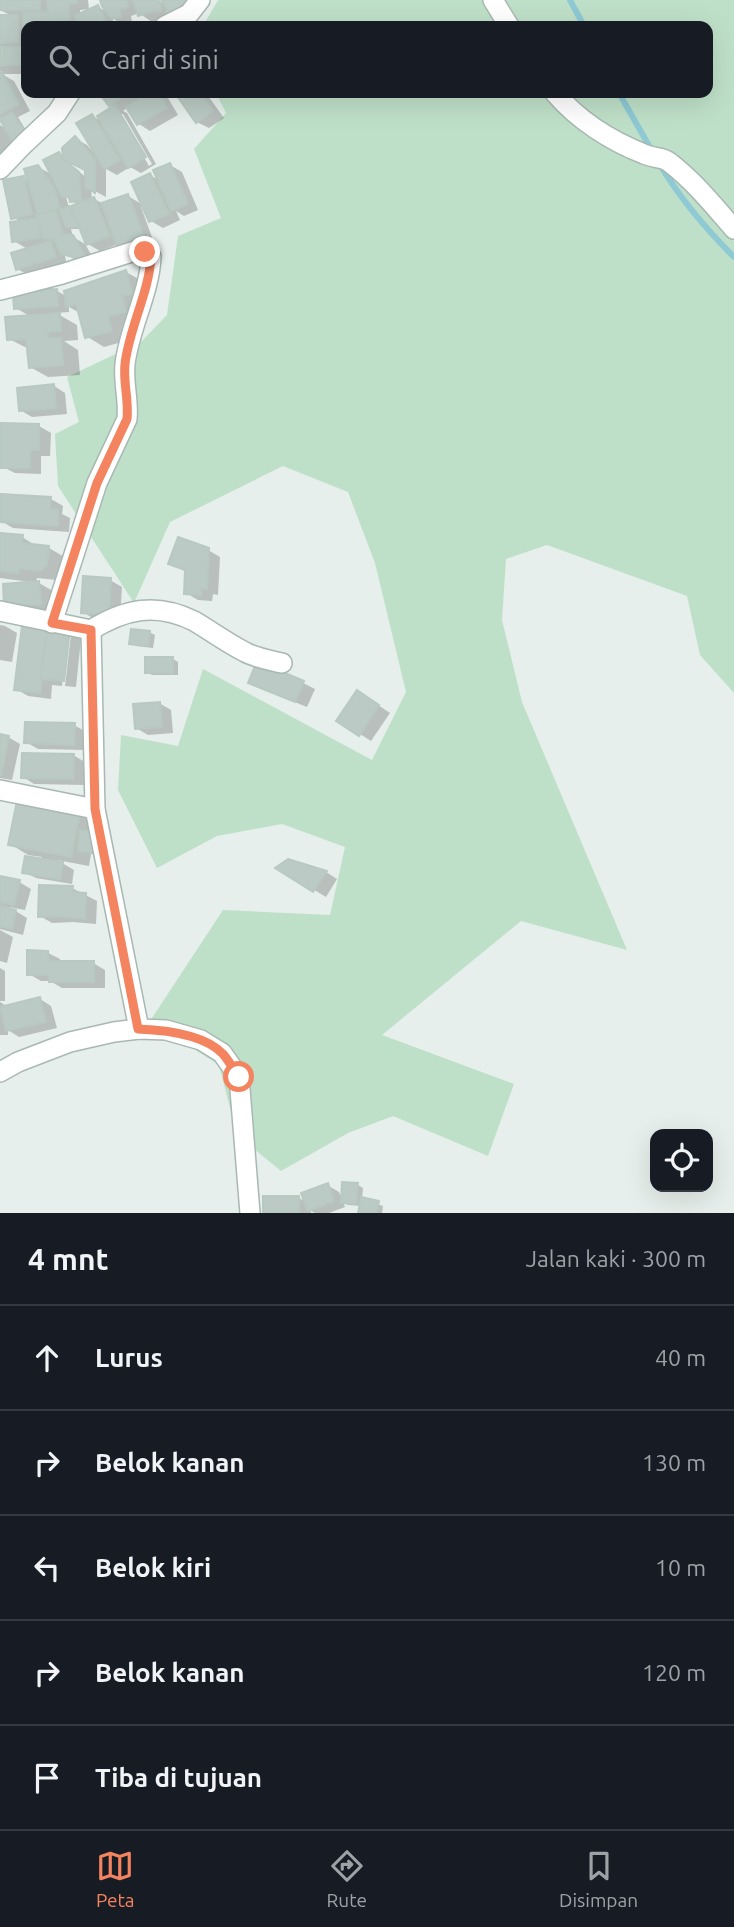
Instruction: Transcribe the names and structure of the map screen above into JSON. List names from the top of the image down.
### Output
{
  "page": {
    "search": "Cari di sini",
    "heading": ["4 mnt", "Jalan kaki · 300 m"],
    "list": [
      ["Lurus", "40 m"],
      ["Belok kanan", "130 m"],
      ["Belok kiri", "10 m"],
      ["Belok kanan", "120 m"],
      "Tiba di tujuan"
    ],
    "nav": ["Peta", "Rute", "Disimpan"]
  }
}
